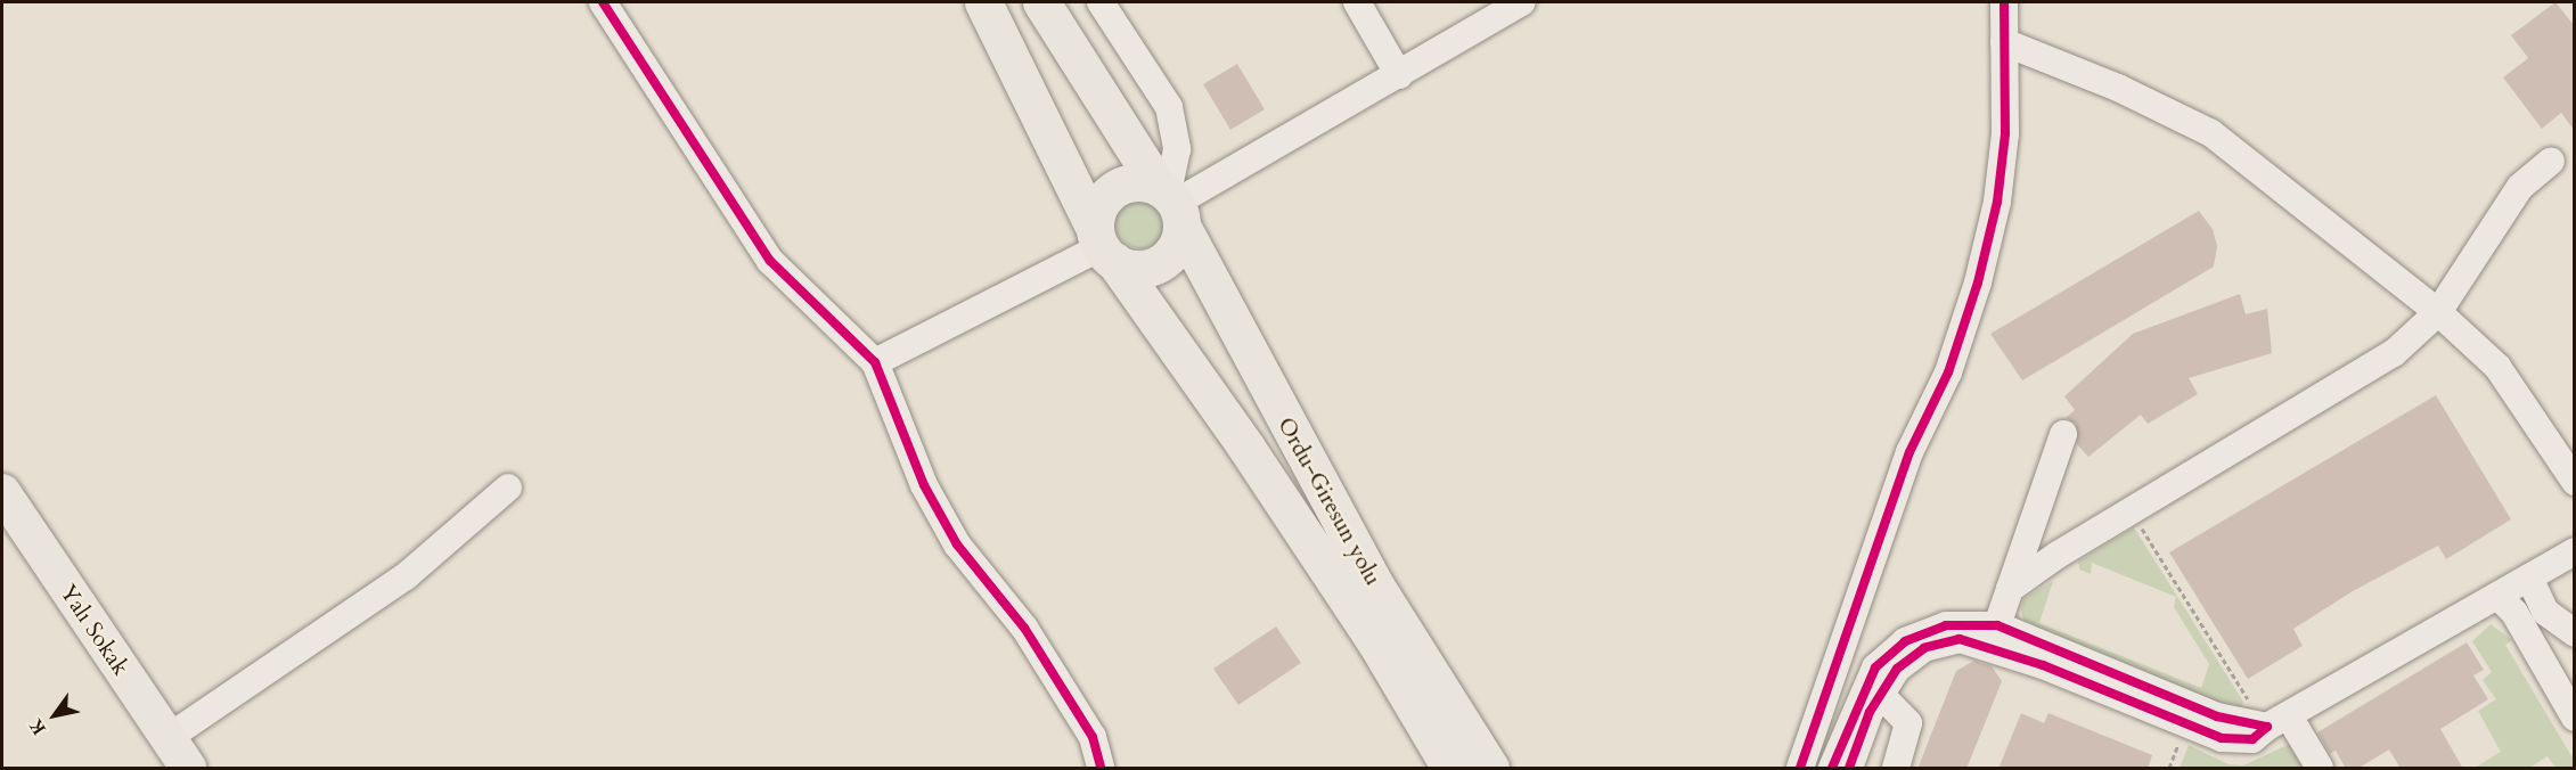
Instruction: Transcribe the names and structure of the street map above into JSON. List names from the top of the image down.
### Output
{
  "streets": {
    "highway": ["Ordu-Giresun yolu"],
    "main road": ["Yalı Sokak"]
  },
  "north": "bottom left"
}
